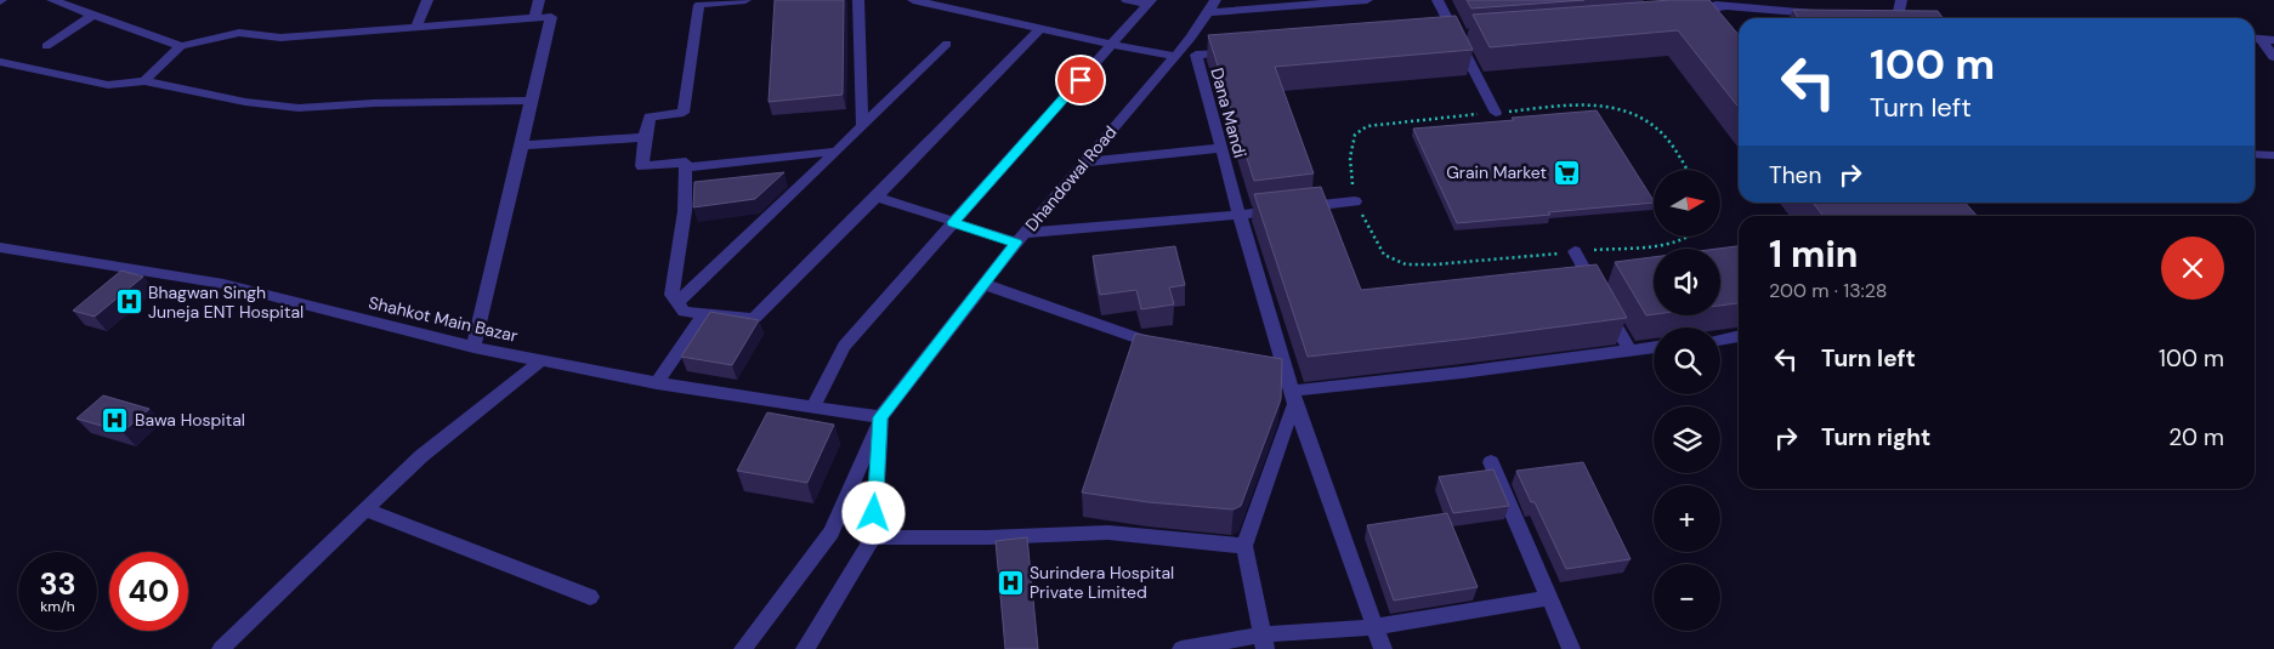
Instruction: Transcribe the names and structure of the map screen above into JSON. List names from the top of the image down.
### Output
{
  "streets": {
    "street": ["Dana Mandi", "Dhandowal Road", "Shahkot Main Bazar"]
  },
  "crossings": [
    ["Dhandowal Road", "Shahkot Main Bazar"]
  ],
  "places": {
    "supermarket": ["Grain Market"],
    "hospital": ["Bhagwan Singh Juneja ENT Hospital", "Bawa Hospital", "Surindera Hospital Private Limited"]
  },
  "north": "right",
  "page": {
    "turn": ["100 m", "Turn left"],
    "then": "Then",
    "map_buttons": ["+", "−"],
    "heading": ["1 min", "200 m · 13:28"],
    "list": [
      {
        "name": "Turn left",
        "value": "100 m"
      },
      {
        "name": "Turn right",
        "value": "20 m"
      }
    ],
    "speed": "33 km/h",
    "limit": "40"
  }
}
